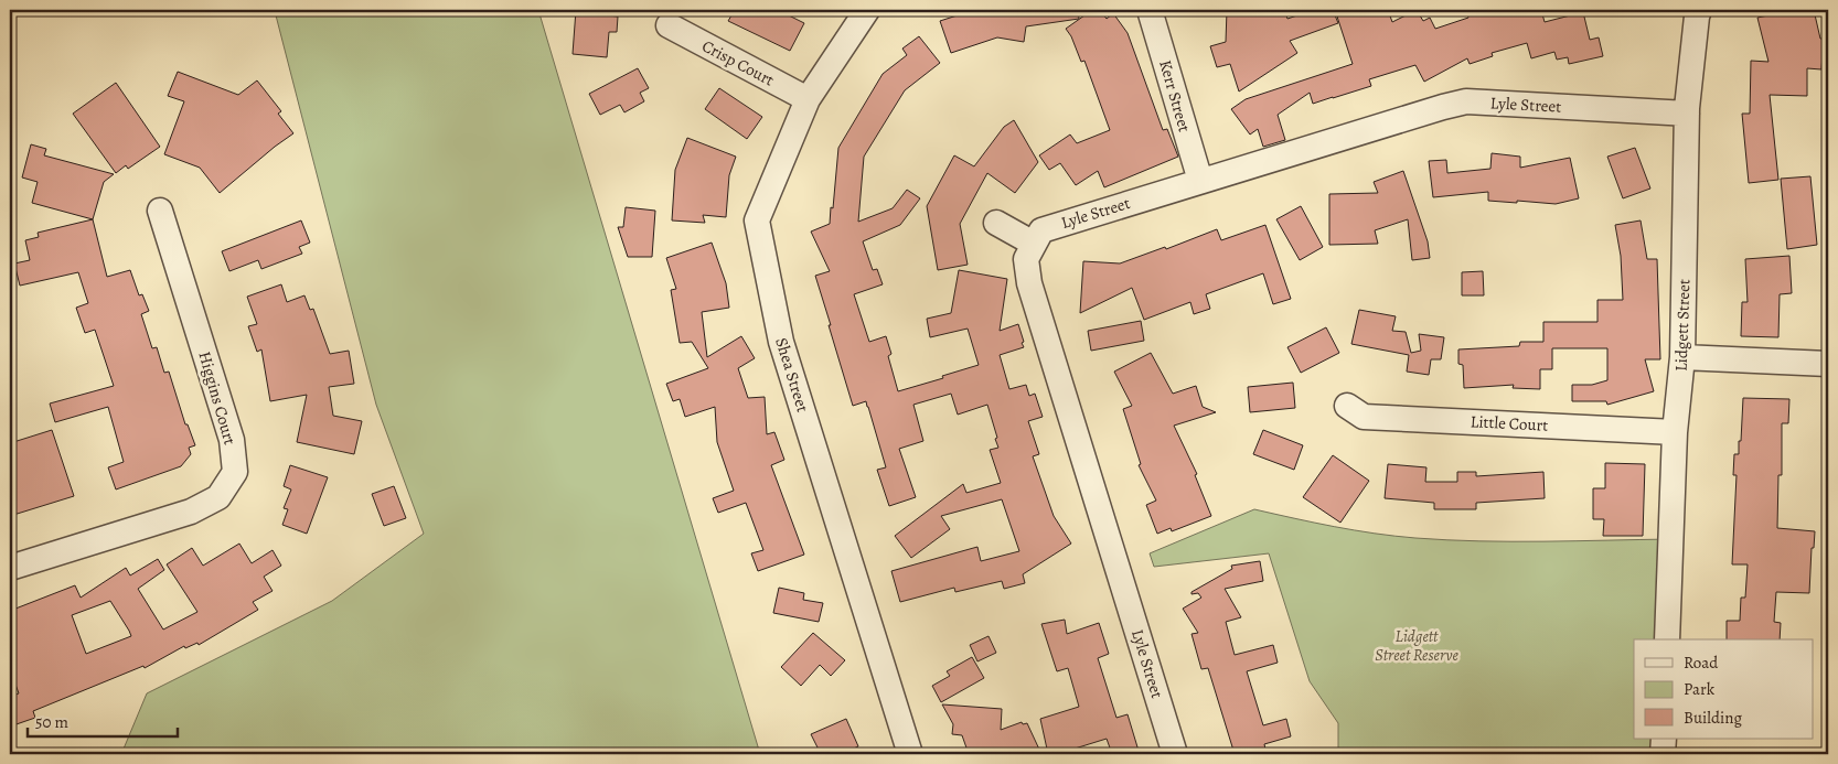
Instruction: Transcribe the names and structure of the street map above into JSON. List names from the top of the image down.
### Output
{
  "streets": {
    "street": [
      "Crisp Court",
      "Kerr Street",
      "Lyle Street",
      "Lidgett Street",
      "Shea Street",
      "Higgins Court",
      "Little Court"
    ]
  },
  "crossings": [
    ["Crisp Court", "Shea Street"],
    ["Kerr Street", "Lyle Street"],
    ["Lyle Street", "Lidgett Street"],
    ["Lidgett Street", "Little Court"]
  ],
  "parks": ["Lidgett Street Reserve"],
  "legend": ["Road", "Park", "Building"],
  "scale_bar": "50 m"
}
